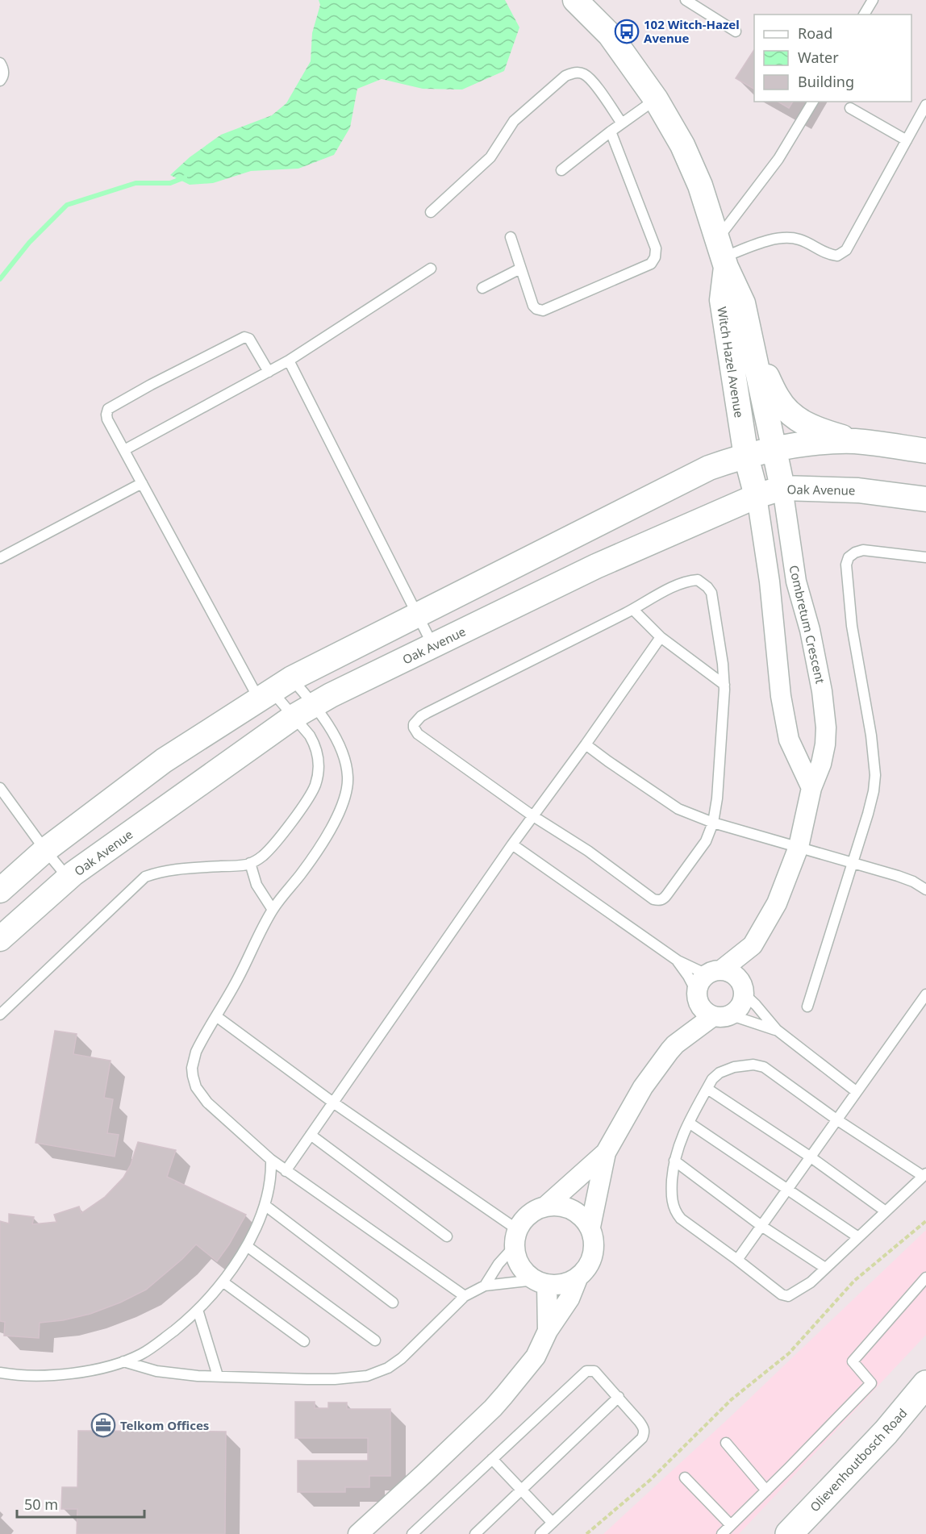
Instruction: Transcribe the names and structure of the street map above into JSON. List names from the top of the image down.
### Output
{
  "streets": {
    "main road": ["Olievenhoutbosch Road"],
    "street": ["Witch Hazel Avenue", "Oak Avenue", "Combretum Crescent"]
  },
  "crossings": [
    ["Witch Hazel Avenue", "Oak Avenue"],
    ["Witch Hazel Avenue", "Combretum Crescent"],
    ["Oak Avenue", "Combretum Crescent"]
  ],
  "places": {
    "bus stop": ["102 Witch-Hazel Avenue"],
    "office": ["Telkom Offices"]
  },
  "legend": ["Road", "Water", "Building"],
  "scale_bar": "50 m"
}
